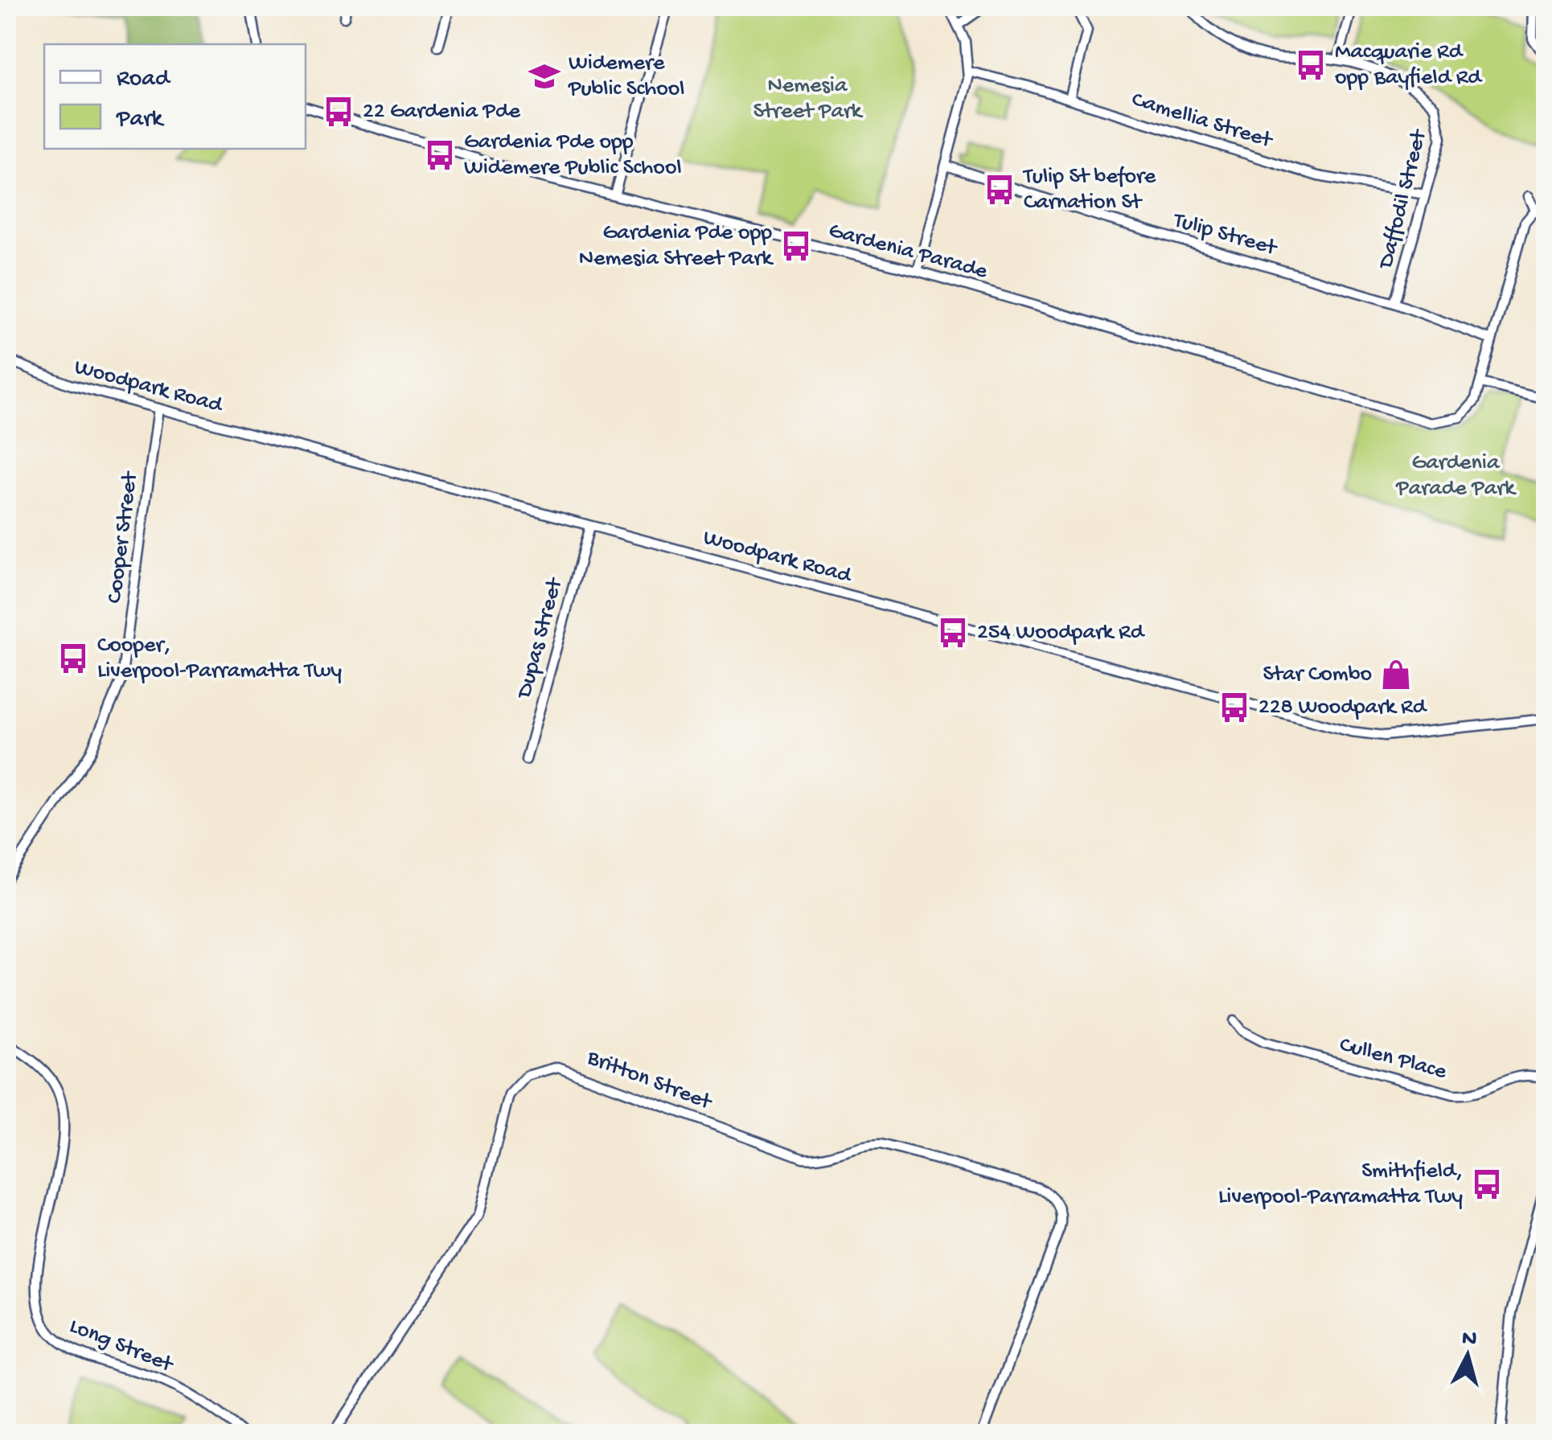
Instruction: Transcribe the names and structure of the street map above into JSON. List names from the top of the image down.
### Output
{
  "streets": {
    "street": [
      "Camellia Street",
      "Daffodil Street",
      "Tulip Street",
      "Gardenia Parade",
      "Woodpark Road",
      "Cooper Street",
      "Dupas Street",
      "Cullen Place",
      "Britton Street",
      "Long Street"
    ]
  },
  "crossings": [
    ["Camellia Street", "Daffodil Street"],
    ["Daffodil Street", "Tulip Street"],
    ["Tulip Street", "Gardenia Parade"],
    ["Woodpark Road", "Cooper Street"],
    ["Woodpark Road", "Dupas Street"]
  ],
  "parks": ["Nemesia Street Park", "Gardenia Parade Park"],
  "places": {
    "bus stop": [
      "Macquarie Rd opp Bayfield Rd",
      "22 Gardenia Pde",
      "Gardenia Pde opp Widemere Public School",
      "Tulip St before Carnation St",
      "Gardenia Pde opp Nemesia Street Park",
      "254 Woodpark Rd",
      "Cooper, Liverpool-Parramatta Twy",
      "228 Woodpark Rd",
      "Smithfield, Liverpool-Parramatta Twy"
    ],
    "school or university": ["Widemere Public School"],
    "shop": ["Star Combo"]
  },
  "legend": ["Road", "Park"],
  "north": "top"
}
